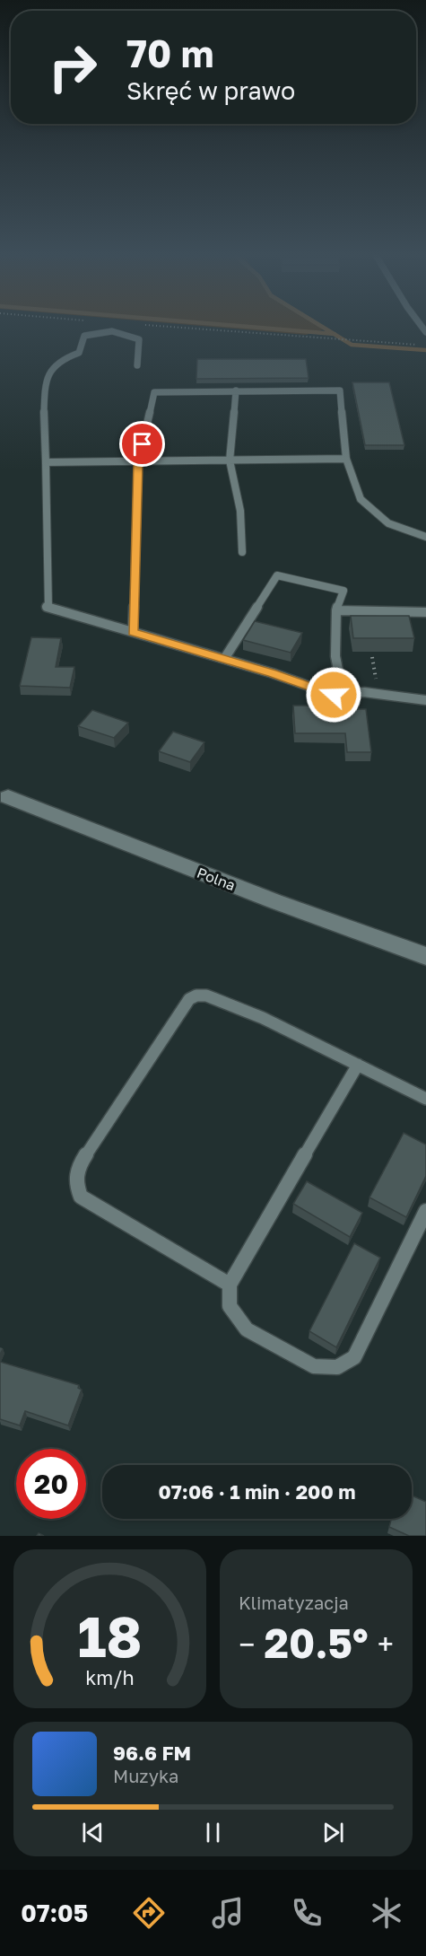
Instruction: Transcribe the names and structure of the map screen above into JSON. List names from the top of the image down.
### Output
{
  "streets": {
    "street": ["Polna"]
  },
  "page": {
    "turn": ["70 m", "Skręć w prawo"],
    "limit": "20",
    "trip": "07:06 · 1 min · 200 m",
    "tile": "Klimatyzacja",
    "heat": ["−", "20.5°", "+"],
    "song": ["96.6 FM", "Muzyka"],
    "tabs": "07:05",
    "gauge": ["18", "km/h"]
  }
}
